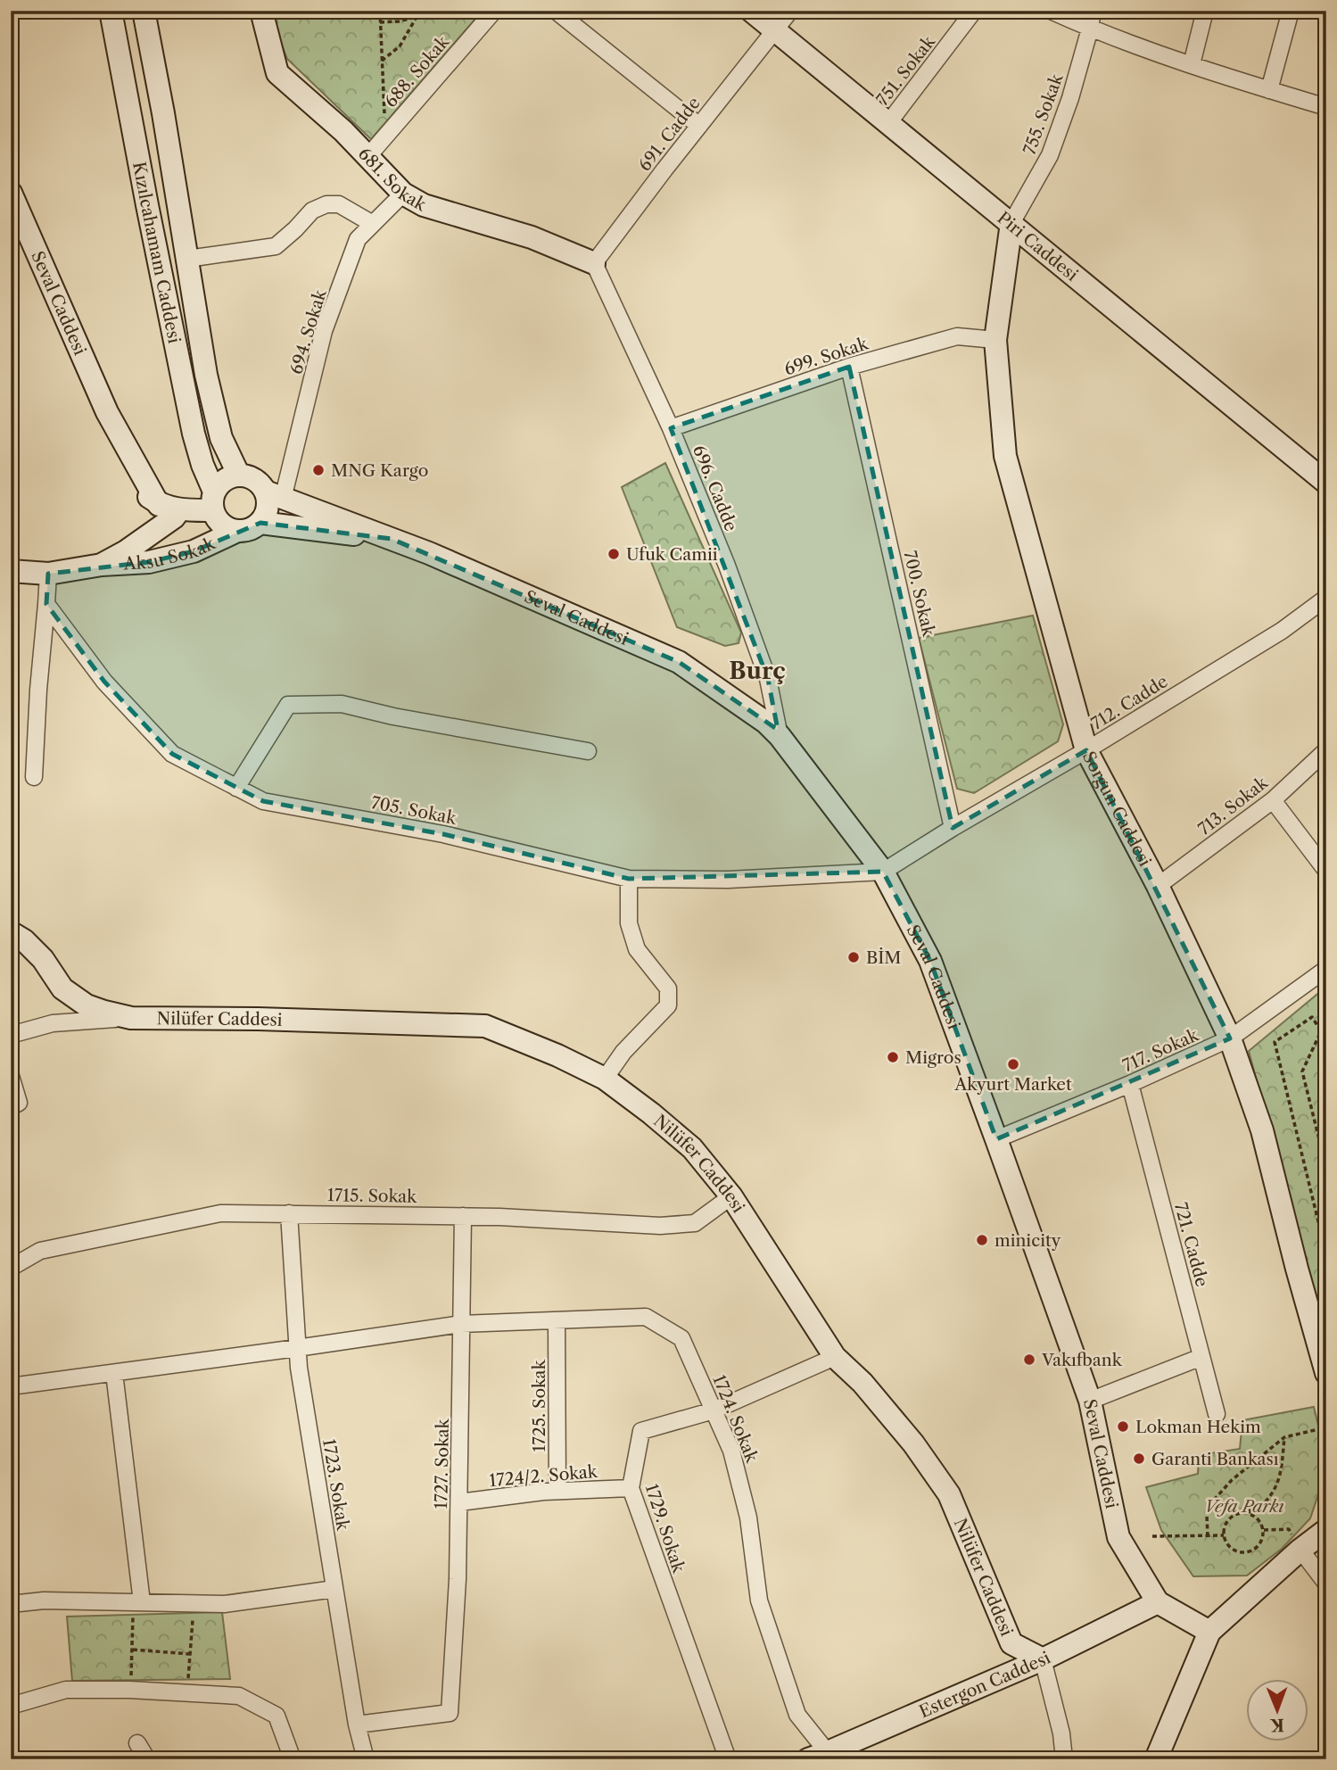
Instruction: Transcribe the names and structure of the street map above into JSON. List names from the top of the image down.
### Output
{
  "streets": {
    "street": [
      "751. Sokak",
      "688. Sokak",
      "755. Sokak",
      "691. Cadde",
      "681. Sokak",
      "Piri Caddesi",
      "Kızılcahamam Caddesi",
      "Seval Caddesi",
      "694. Sokak",
      "699. Sokak",
      "696. Cadde",
      "Aksu Sokak",
      "700. Sokak",
      "712. Cadde",
      "713. Sokak",
      "Sorgun Caddesi",
      "705. Sokak",
      "Nilüfer Caddesi",
      "717. Sokak",
      "1715. Sokak",
      "721. Cadde",
      "1725. Sokak",
      "1724. Sokak",
      "1727. Sokak",
      "1724/2. Sokak",
      "1723. Sokak",
      "1729. Sokak",
      "Estergon Caddesi"
    ]
  },
  "crossings": [
    ["751. Sokak", "Piri Caddesi"],
    ["688. Sokak", "681. Sokak"],
    ["755. Sokak", "Piri Caddesi"],
    ["755. Sokak", "Sorgun Caddesi"],
    ["691. Cadde", "681. Sokak"],
    ["691. Cadde", "Piri Caddesi"],
    ["691. Cadde", "696. Cadde"],
    ["681. Sokak", "694. Sokak"],
    ["681. Sokak", "696. Cadde"],
    ["Piri Caddesi", "Sorgun Caddesi"],
    ["Kızılcahamam Caddesi", "Seval Caddesi"],
    ["Kızılcahamam Caddesi", "694. Sokak"],
    ["Kızılcahamam Caddesi", "Aksu Sokak"],
    ["Seval Caddesi", "694. Sokak"],
    ["Seval Caddesi", "696. Cadde"],
    ["Seval Caddesi", "Aksu Sokak"],
    ["Seval Caddesi", "712. Cadde"],
    ["Seval Caddesi", "705. Sokak"],
    ["Seval Caddesi", "717. Sokak"],
    ["Seval Caddesi", "Estergon Caddesi"],
    ["694. Sokak", "Aksu Sokak"],
    ["699. Sokak", "696. Cadde"],
    ["699. Sokak", "700. Sokak"],
    ["699. Sokak", "Sorgun Caddesi"],
    ["700. Sokak", "712. Cadde"],
    ["712. Cadde", "Sorgun Caddesi"],
    ["712. Cadde", "705. Sokak"],
    ["713. Sokak", "Sorgun Caddesi"],
    ["Sorgun Caddesi", "717. Sokak"],
    ["Nilüfer Caddesi", "1715. Sokak"],
    ["Nilüfer Caddesi", "1729. Sokak"],
    ["Nilüfer Caddesi", "Estergon Caddesi"],
    ["717. Sokak", "721. Cadde"],
    ["1715. Sokak", "1727. Sokak"],
    ["1715. Sokak", "1723. Sokak"],
    ["1725. Sokak", "1724. Sokak"],
    ["1725. Sokak", "1724/2. Sokak"],
    ["1724. Sokak", "1727. Sokak"],
    ["1724. Sokak", "1723. Sokak"],
    ["1724. Sokak", "1729. Sokak"],
    ["1724. Sokak", "Estergon Caddesi"],
    ["1727. Sokak", "1724/2. Sokak"],
    ["1727. Sokak", "1723. Sokak"],
    ["1724/2. Sokak", "1729. Sokak"]
  ],
  "districts": ["Burç"],
  "parks": ["Vefa Parkı"],
  "places": [
    "MNG Kargo",
    "Ufuk Camii",
    "BİM",
    "Migros",
    "Akyurt Market",
    "minicity",
    "Vakıfbank",
    "Lokman Hekim",
    "Garanti Bankası"
  ],
  "north": "bottom"
}
